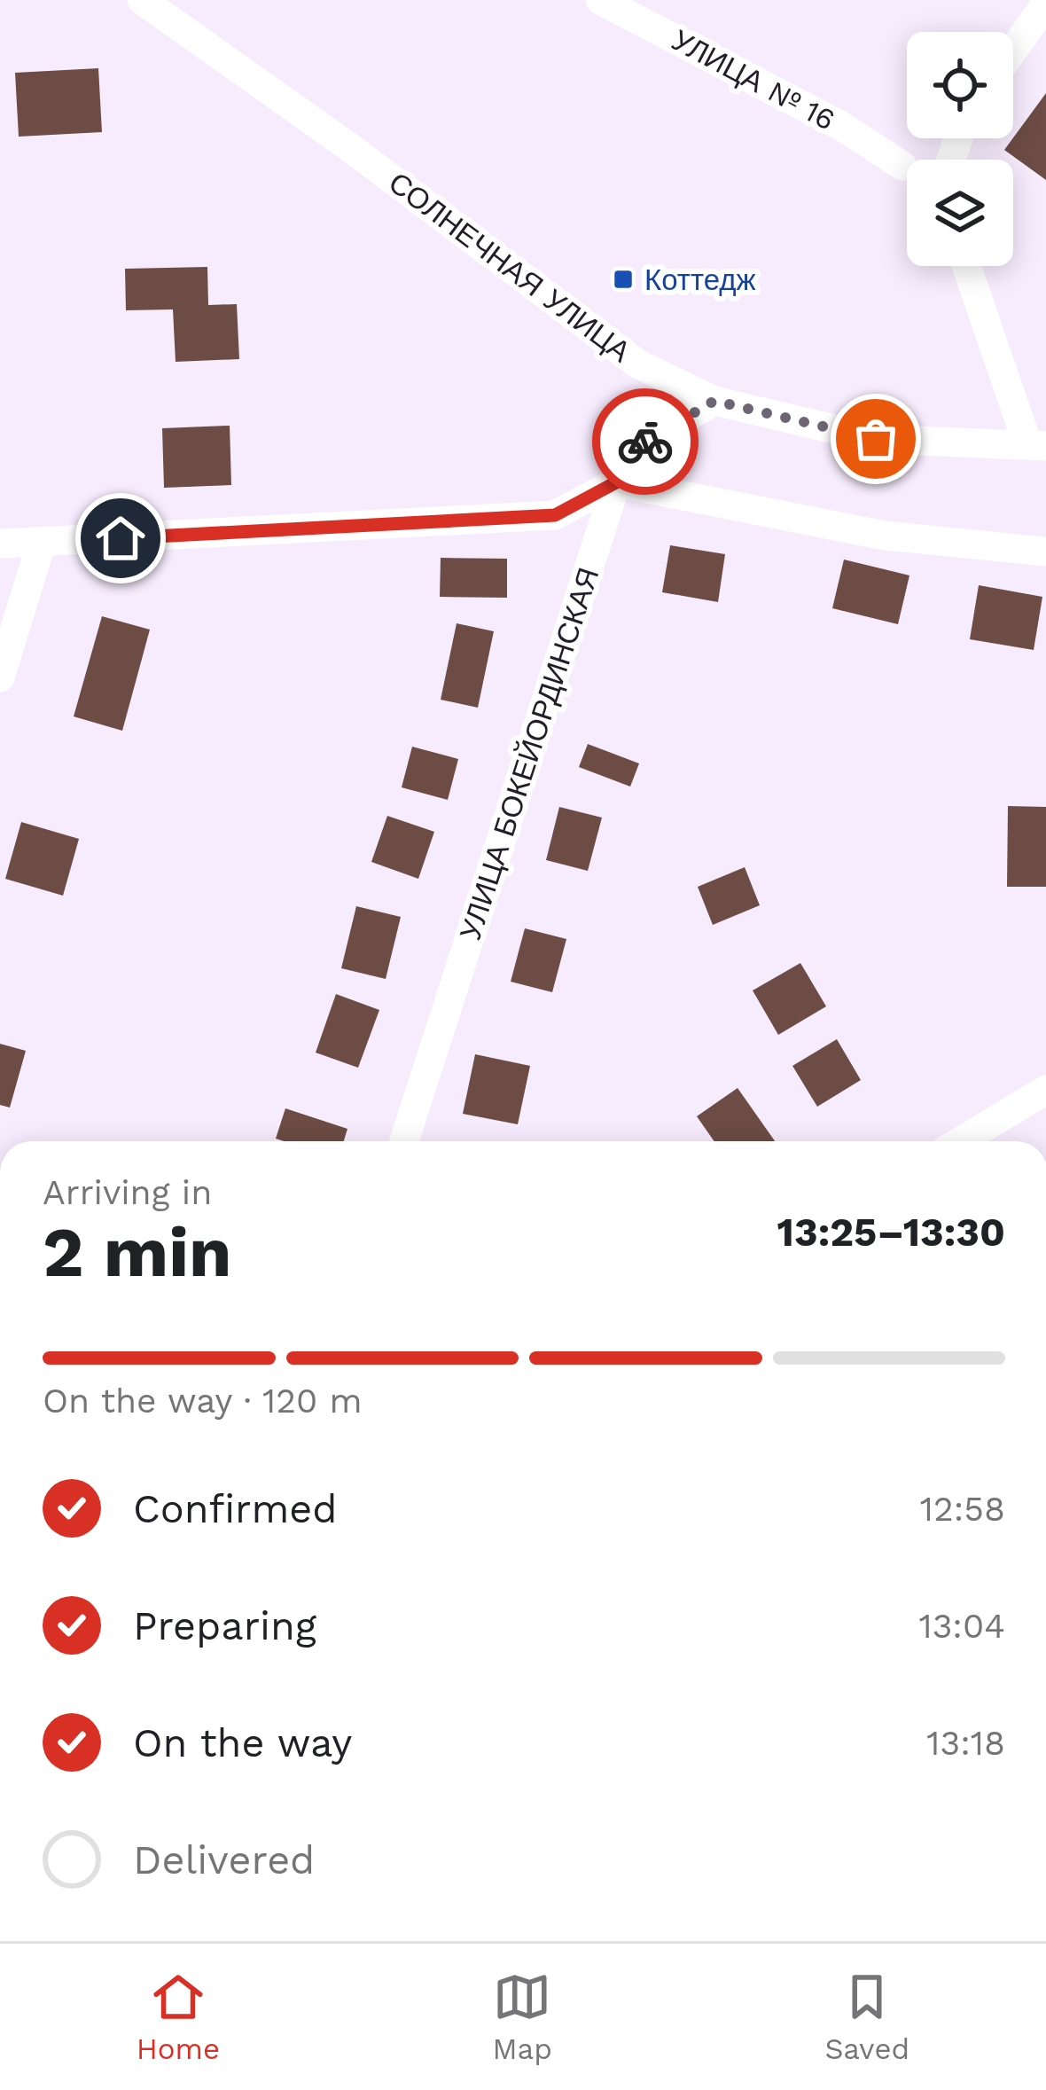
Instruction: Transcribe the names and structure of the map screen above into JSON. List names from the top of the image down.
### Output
{
  "streets": {
    "street": ["УЛИЦА № 16", "СОЛНЕЧНАЯ УЛИЦА", "УЛИЦА БОКЕЙОРДИНСКАЯ"]
  },
  "crossings": [
    ["СОЛНЕЧНАЯ УЛИЦА", "УЛИЦА БОКЕЙОРДИНСКАЯ"]
  ],
  "places": {
    "transit": ["Коттедж"]
  },
  "page": {
    "heading": ["2 min", "Arriving in", "13:25–13:30"],
    "bar": "On the way · 120 m",
    "list": [
      ["Confirmed", "12:58"],
      ["Preparing", "13:04"],
      ["On the way", "13:18"],
      "Delivered"
    ],
    "tabs": ["Home", "Map", "Saved"]
  }
}
